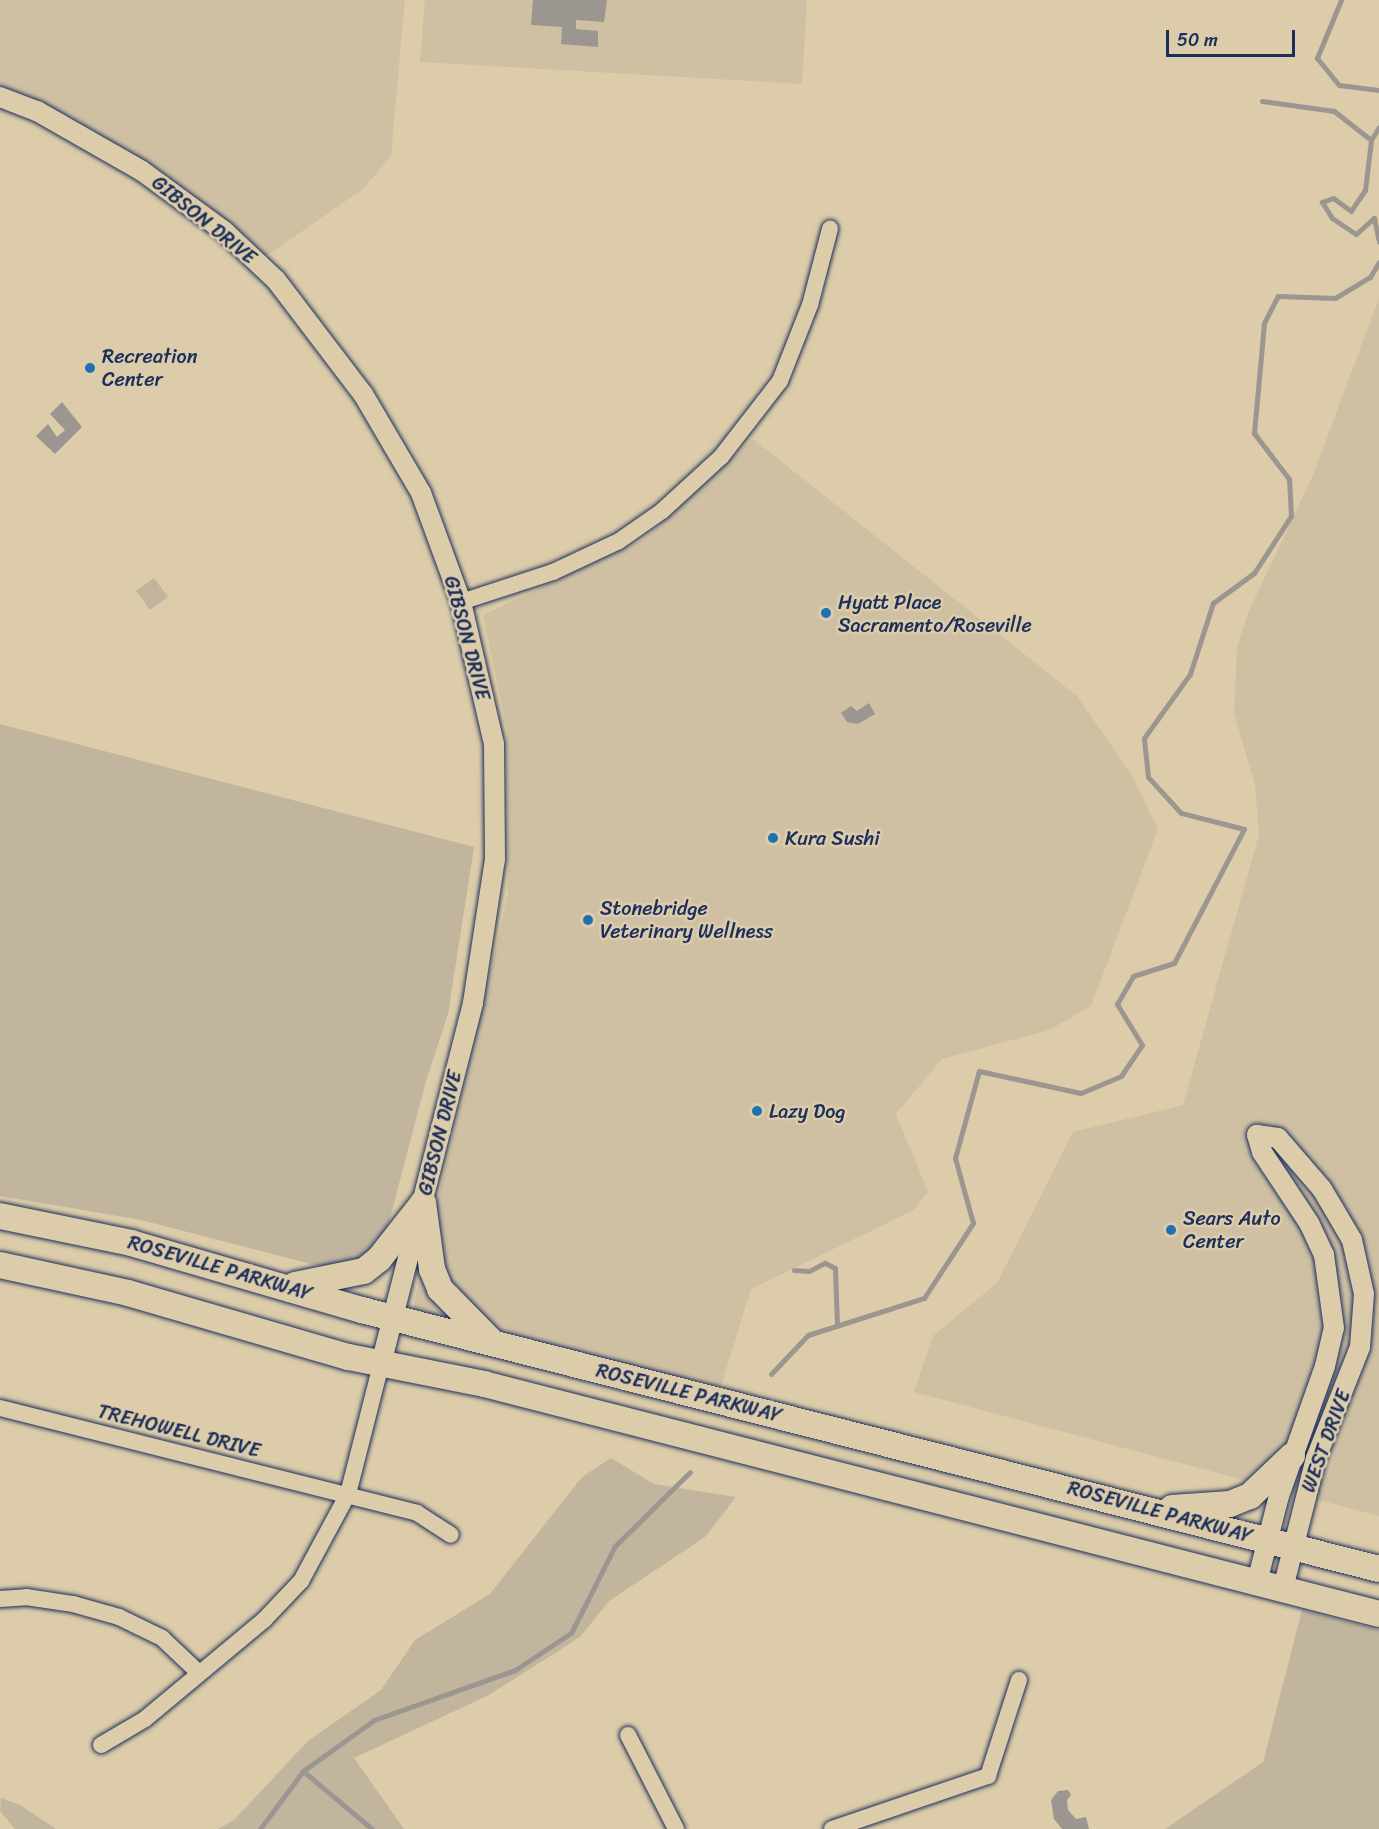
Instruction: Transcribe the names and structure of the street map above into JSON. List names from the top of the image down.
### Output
{
  "streets": {
    "main road": ["ROSEVILLE PARKWAY"],
    "street": ["GIBSON DRIVE", "TREHOWELL DRIVE", "WEST DRIVE"]
  },
  "crossings": [
    ["GIBSON DRIVE", "ROSEVILLE PARKWAY"],
    ["ROSEVILLE PARKWAY", "WEST DRIVE"]
  ],
  "places": [
    "Recreation Center",
    "Hyatt Place Sacramento/Roseville",
    "Kura Sushi",
    "Stonebridge Veterinary Wellness",
    "Lazy Dog",
    "Sears Auto Center"
  ],
  "scale_bar": "50 m"
}
